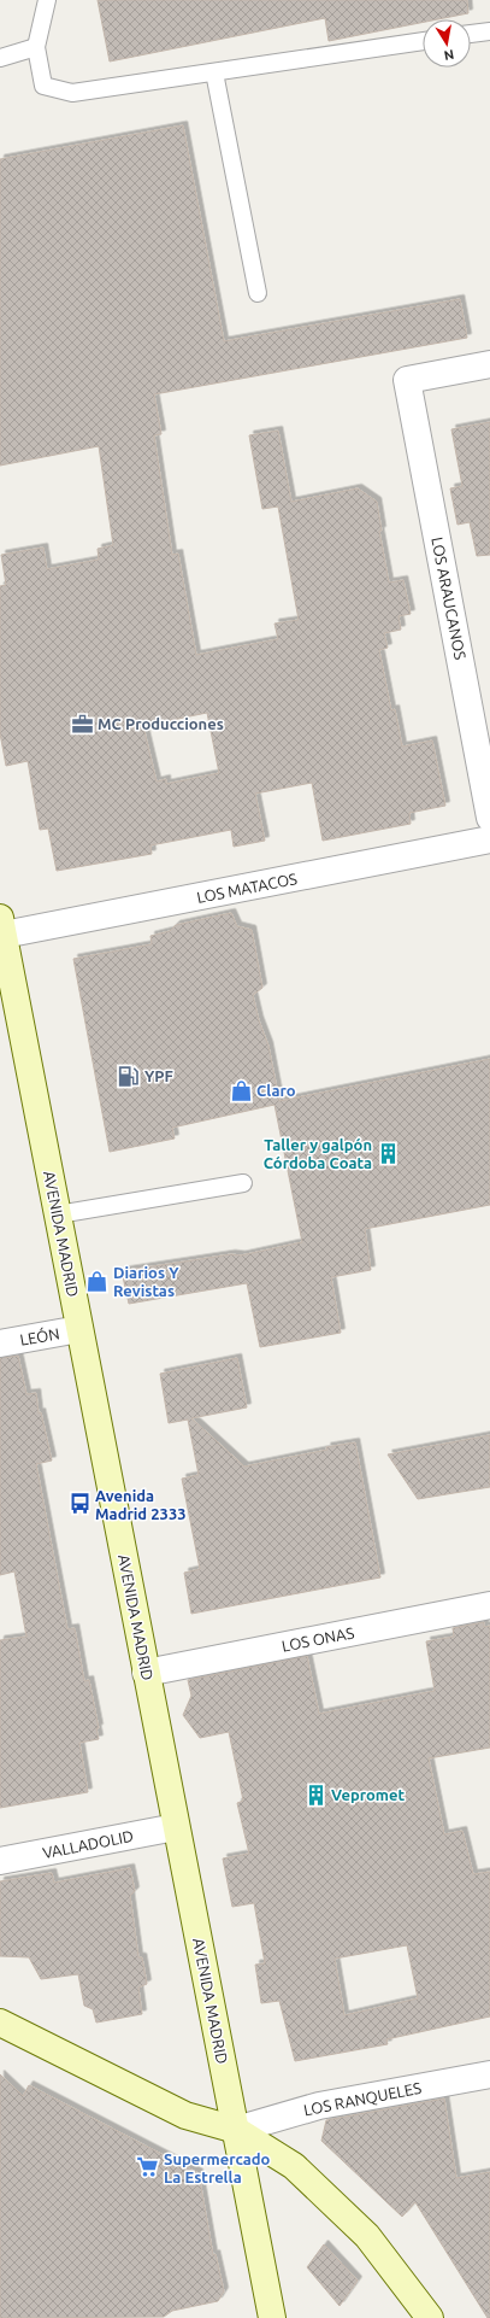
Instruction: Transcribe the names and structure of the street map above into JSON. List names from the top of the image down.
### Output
{
  "streets": {
    "main road": ["AVENIDA MADRID"],
    "street": [
      "LOS ARAUCANOS",
      "LOS MATACOS",
      "LEÓN",
      "LOS ONAS",
      "VALLADOLID",
      "LOS RANQUELES"
    ]
  },
  "crossings": [
    ["LOS MATACOS", "AVENIDA MADRID"],
    ["AVENIDA MADRID", "LEÓN"],
    ["AVENIDA MADRID", "LOS ONAS"],
    ["AVENIDA MADRID", "VALLADOLID"],
    ["AVENIDA MADRID", "LOS RANQUELES"]
  ],
  "places": {
    "office": ["MC Producciones"],
    "fuel station": ["YPF"],
    "shop": ["Claro", "Diarios Y Revistas"],
    "building": ["Taller y galpón Córdoba Coata", "Vepromet"],
    "bus stop": ["Avenida Madrid 2333"],
    "supermarket": ["Supermercado La Estrella"]
  },
  "north": "bottom"
}
